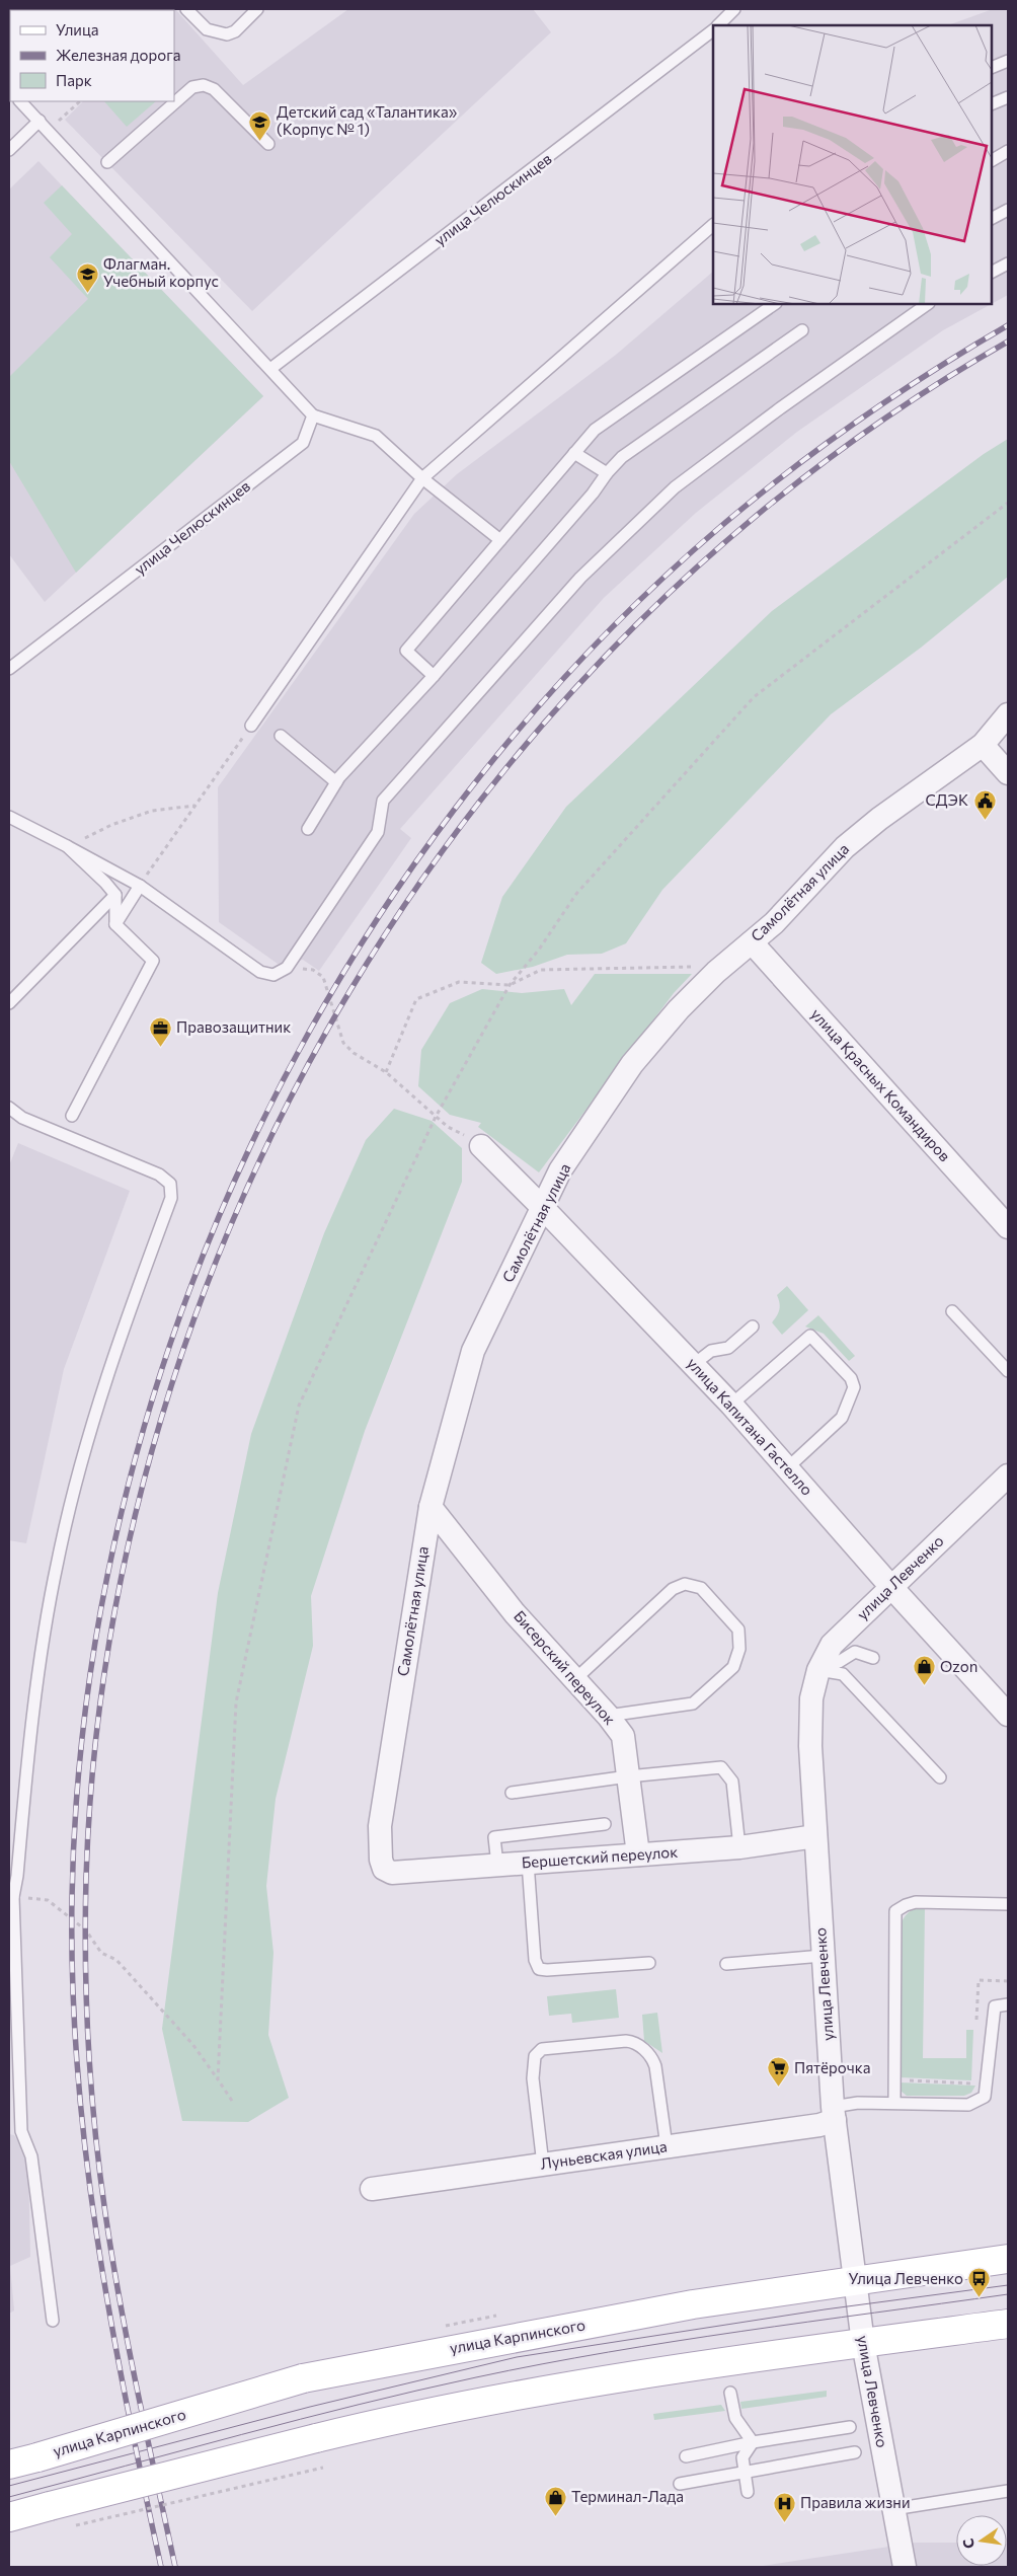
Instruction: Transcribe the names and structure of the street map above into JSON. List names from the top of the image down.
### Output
{
  "streets": {
    "main road": ["улица Карпинского"],
    "street": [
      "Самолётная улица",
      "улица Красных Командиров",
      "улица Капитана Гастелло",
      "улица Левченко",
      "Бисерский переулок",
      "Бершетский переулок",
      "Луньевская улица"
    ],
    "lane": ["улица Челюскинцев"]
  },
  "crossings": [
    ["Самолётная улица", "улица Красных Командиров"],
    ["Самолётная улица", "улица Капитана Гастелло"],
    ["Самолётная улица", "Бисерский переулок"],
    ["Самолётная улица", "Бершетский переулок"],
    ["улица Капитана Гастелло", "улица Левченко"],
    ["улица Левченко", "Бершетский переулок"],
    ["улица Левченко", "Луньевская улица"],
    ["улица Левченко", "улица Карпинского"],
    ["Бисерский переулок", "Бершетский переулок"]
  ],
  "places": {
    "school or university": ["Детский сад «Талантика» (Корпус № 1)", "Флагман. Учебный корпус"],
    "public building": ["СДЭК"],
    "office": ["Правозащитник"],
    "shop": ["Ozon", "Терминал-Лада"],
    "supermarket": ["Пятёрочка"],
    "bus stop": ["Улица Левченко"],
    "hospital": ["Правила жизни"]
  },
  "legend": ["Улица", "Железная дорога", "Парк"],
  "north": "left"
}
